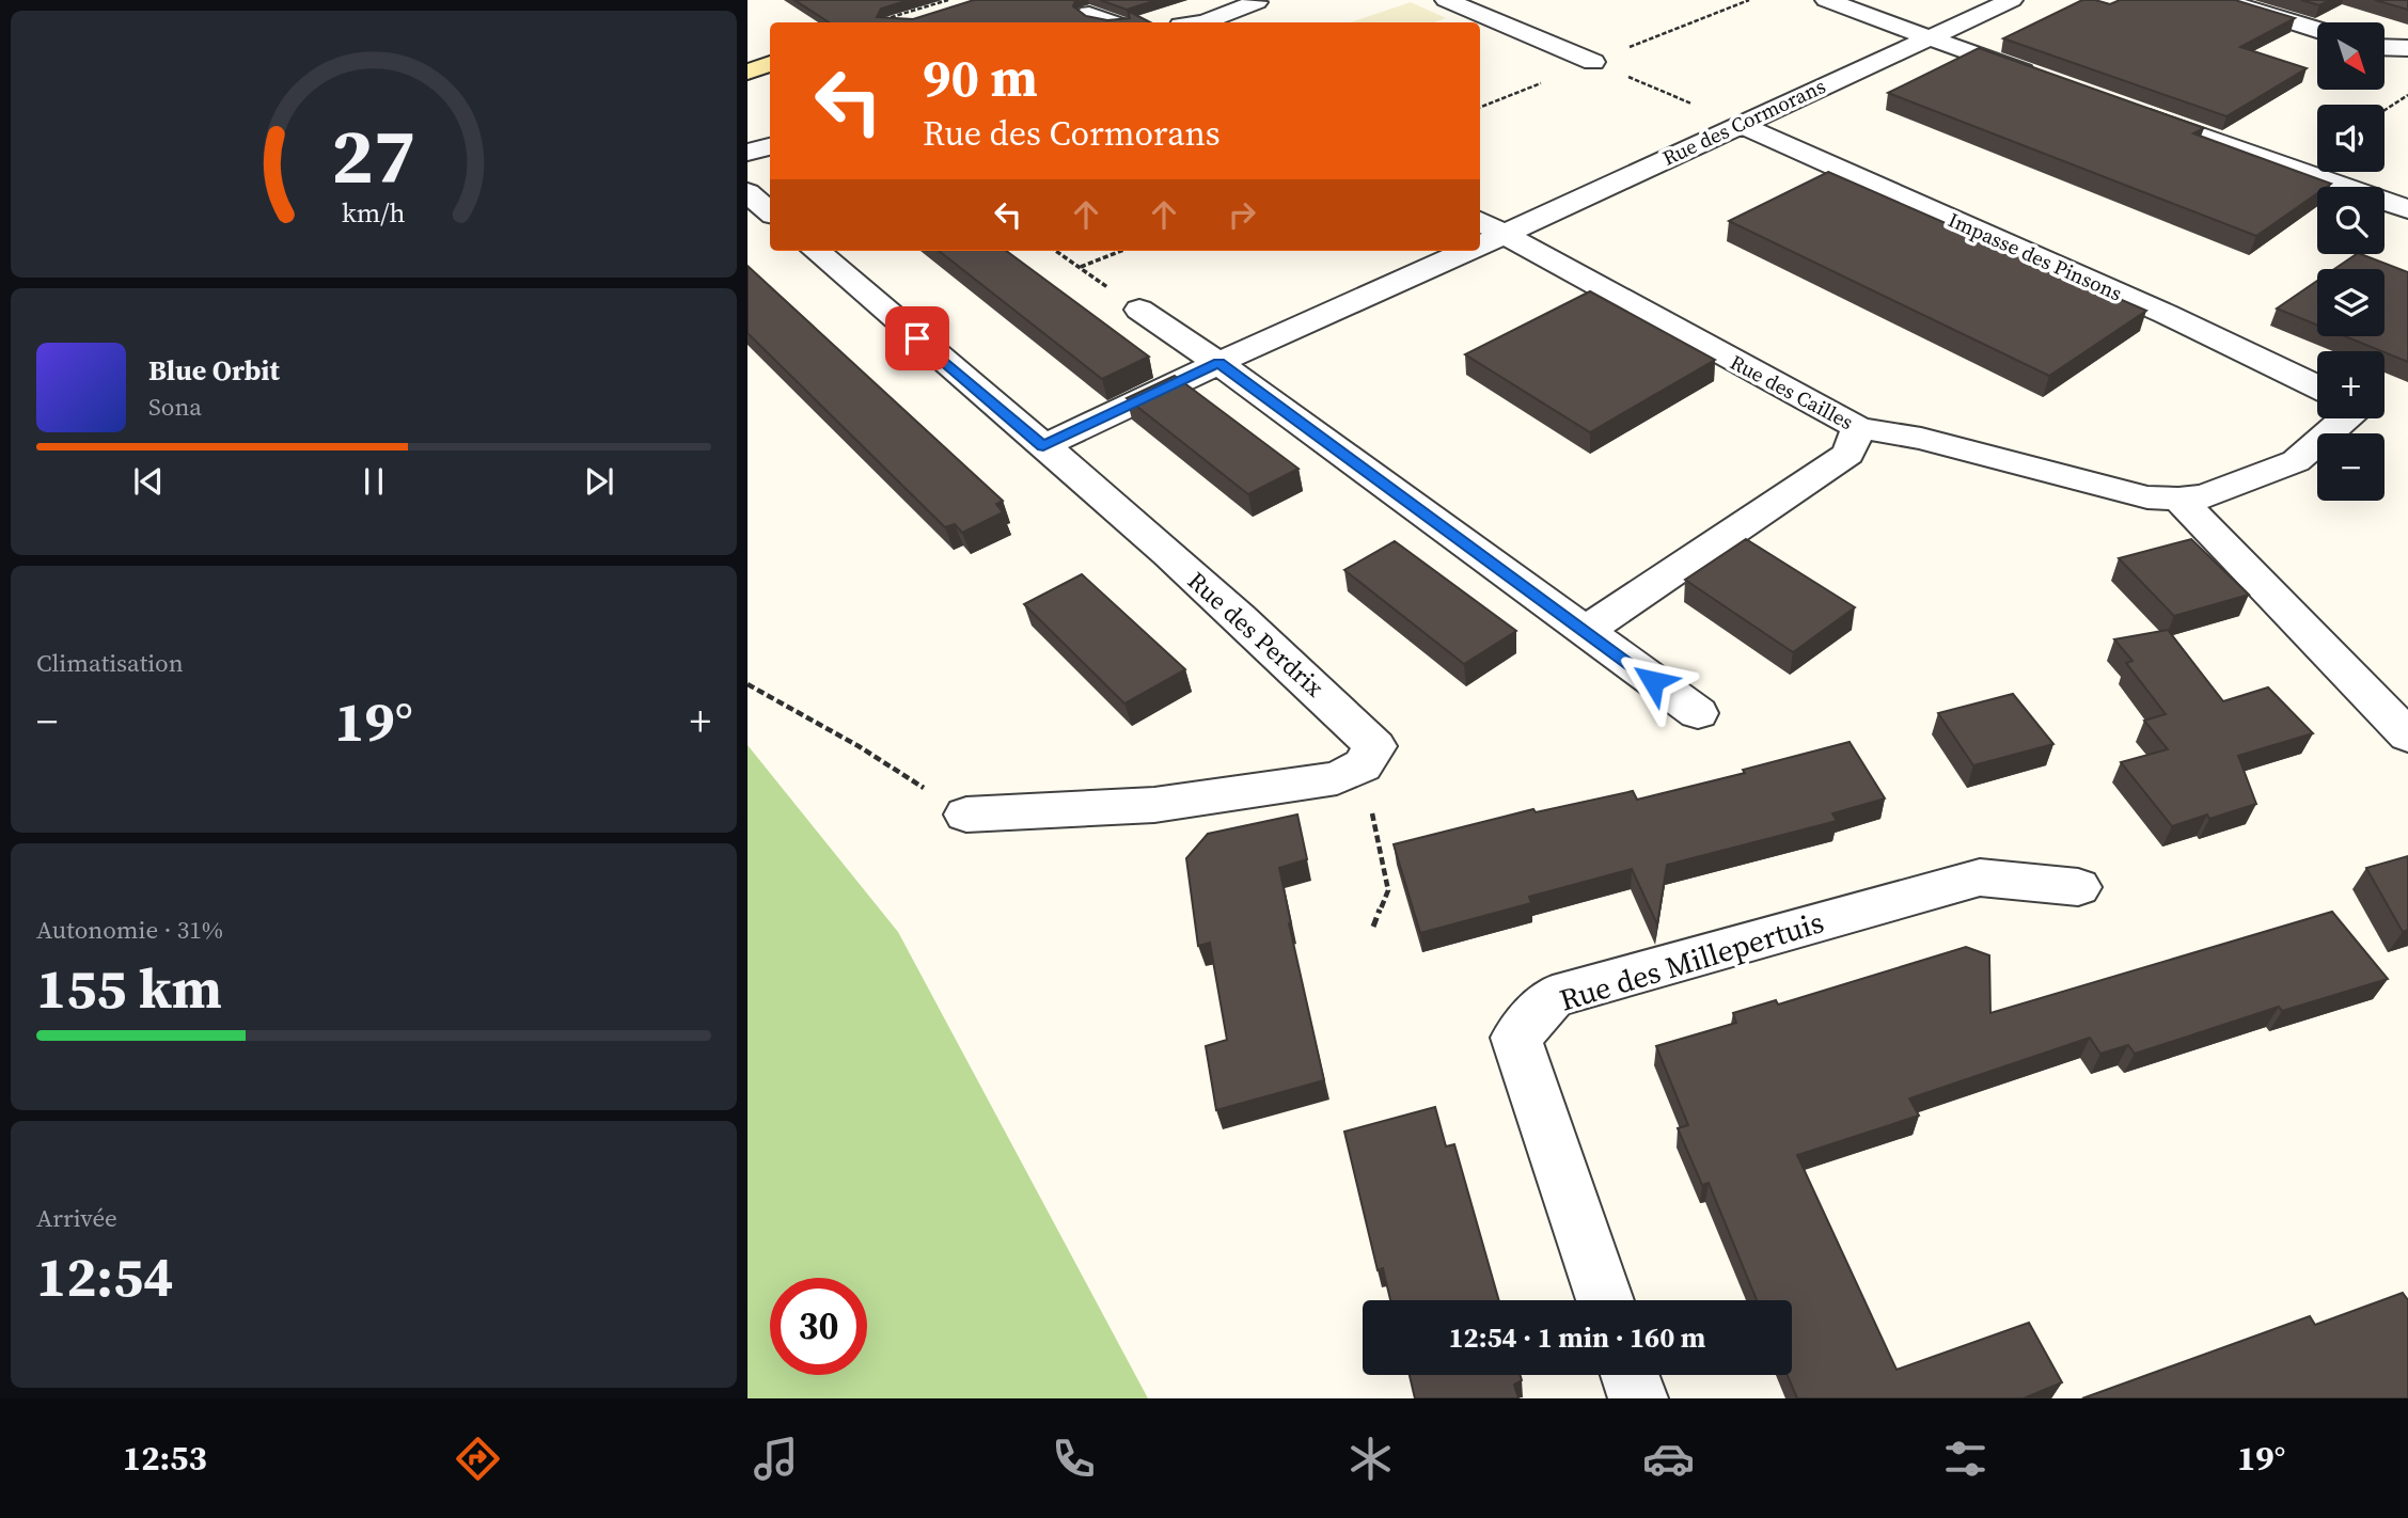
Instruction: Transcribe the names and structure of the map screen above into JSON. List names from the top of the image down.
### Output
{
  "streets": {
    "street": [
      "Rue des Cormorans",
      "Impasse des Pinsons",
      "Rue des Cailles",
      "Rue des Perdrix",
      "Rue des Millepertuis"
    ]
  },
  "crossings": [
    ["Rue des Cormorans", "Impasse des Pinsons"],
    ["Rue des Cormorans", "Rue des Cailles"],
    ["Rue des Cormorans", "Rue des Perdrix"]
  ],
  "north": "bottom right",
  "page": {
    "map_buttons": ["+", "−"],
    "turn": ["90 m", "Rue des Cormorans"],
    "song": ["Blue Orbit", "Sona"],
    "tile": [
      "Climatisation",
      ["Autonomie · 31%", "155 km"],
      ["Arrivée", "12:54"]
    ],
    "heat": ["−", "19°", "+"],
    "limit": "30",
    "trip": "12:54 · 1 min · 160 m",
    "tabs": ["12:53", "19°"],
    "gauge": ["27", "km/h"]
  }
}
